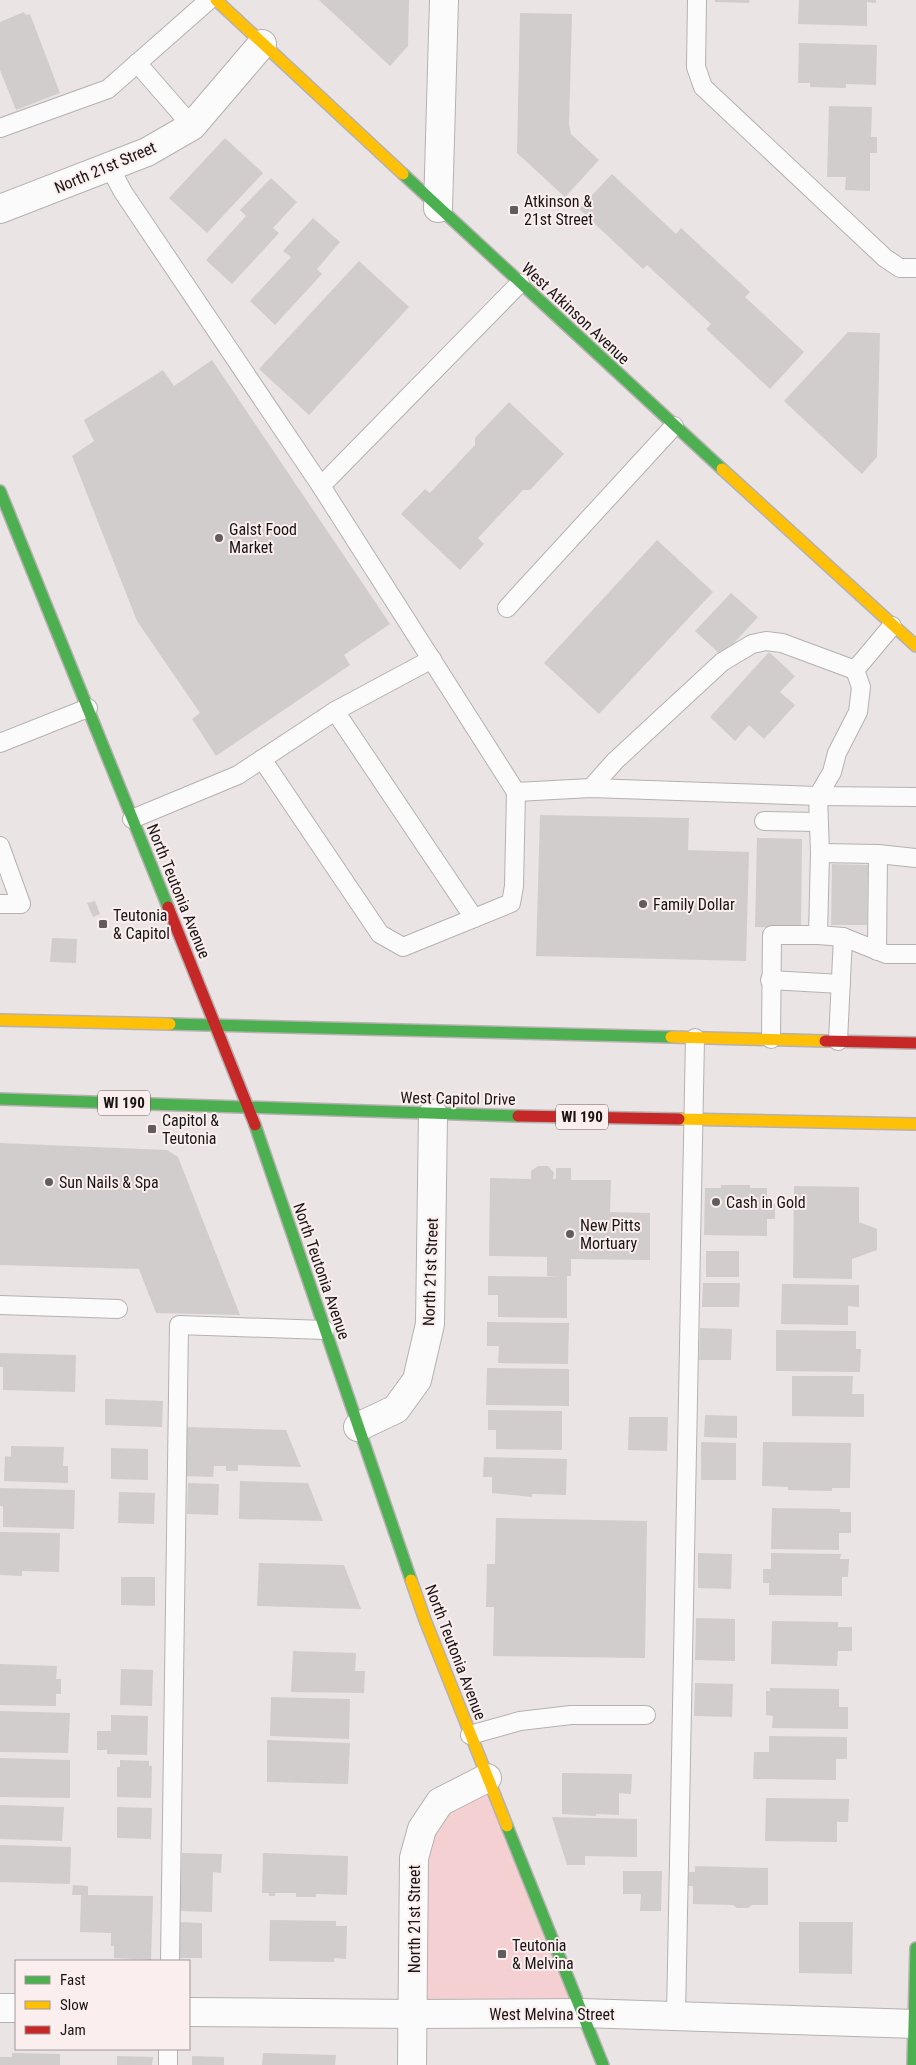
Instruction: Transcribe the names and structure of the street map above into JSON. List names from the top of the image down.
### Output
{
  "streets": {
    "main road": [
      "West Atkinson Avenue",
      "North Teutonia Avenue",
      "West Capitol Drive",
      "WI 190"
    ],
    "street": ["North 21st Street", "West Melvina Street"]
  },
  "crossings": [
    ["North 21st Street", "West Atkinson Avenue"],
    ["North 21st Street", "North Teutonia Avenue"],
    ["North 21st Street", "West Capitol Drive"],
    ["North 21st Street", "West Melvina Street"],
    ["North Teutonia Avenue", "West Capitol Drive"],
    ["North Teutonia Avenue", "West Melvina Street"]
  ],
  "places": {
    "transit": [
      "Atkinson & 21st Street",
      "Teutonia & Capitol",
      "Capitol & Teutonia",
      "Teutonia & Melvina"
    ],
    "other": [
      "Galst Food Market",
      "Family Dollar",
      "Sun Nails & Spa",
      "Cash in Gold",
      "New Pitts Mortuary"
    ]
  },
  "legend": ["Fast", "Slow", "Jam"]
}
